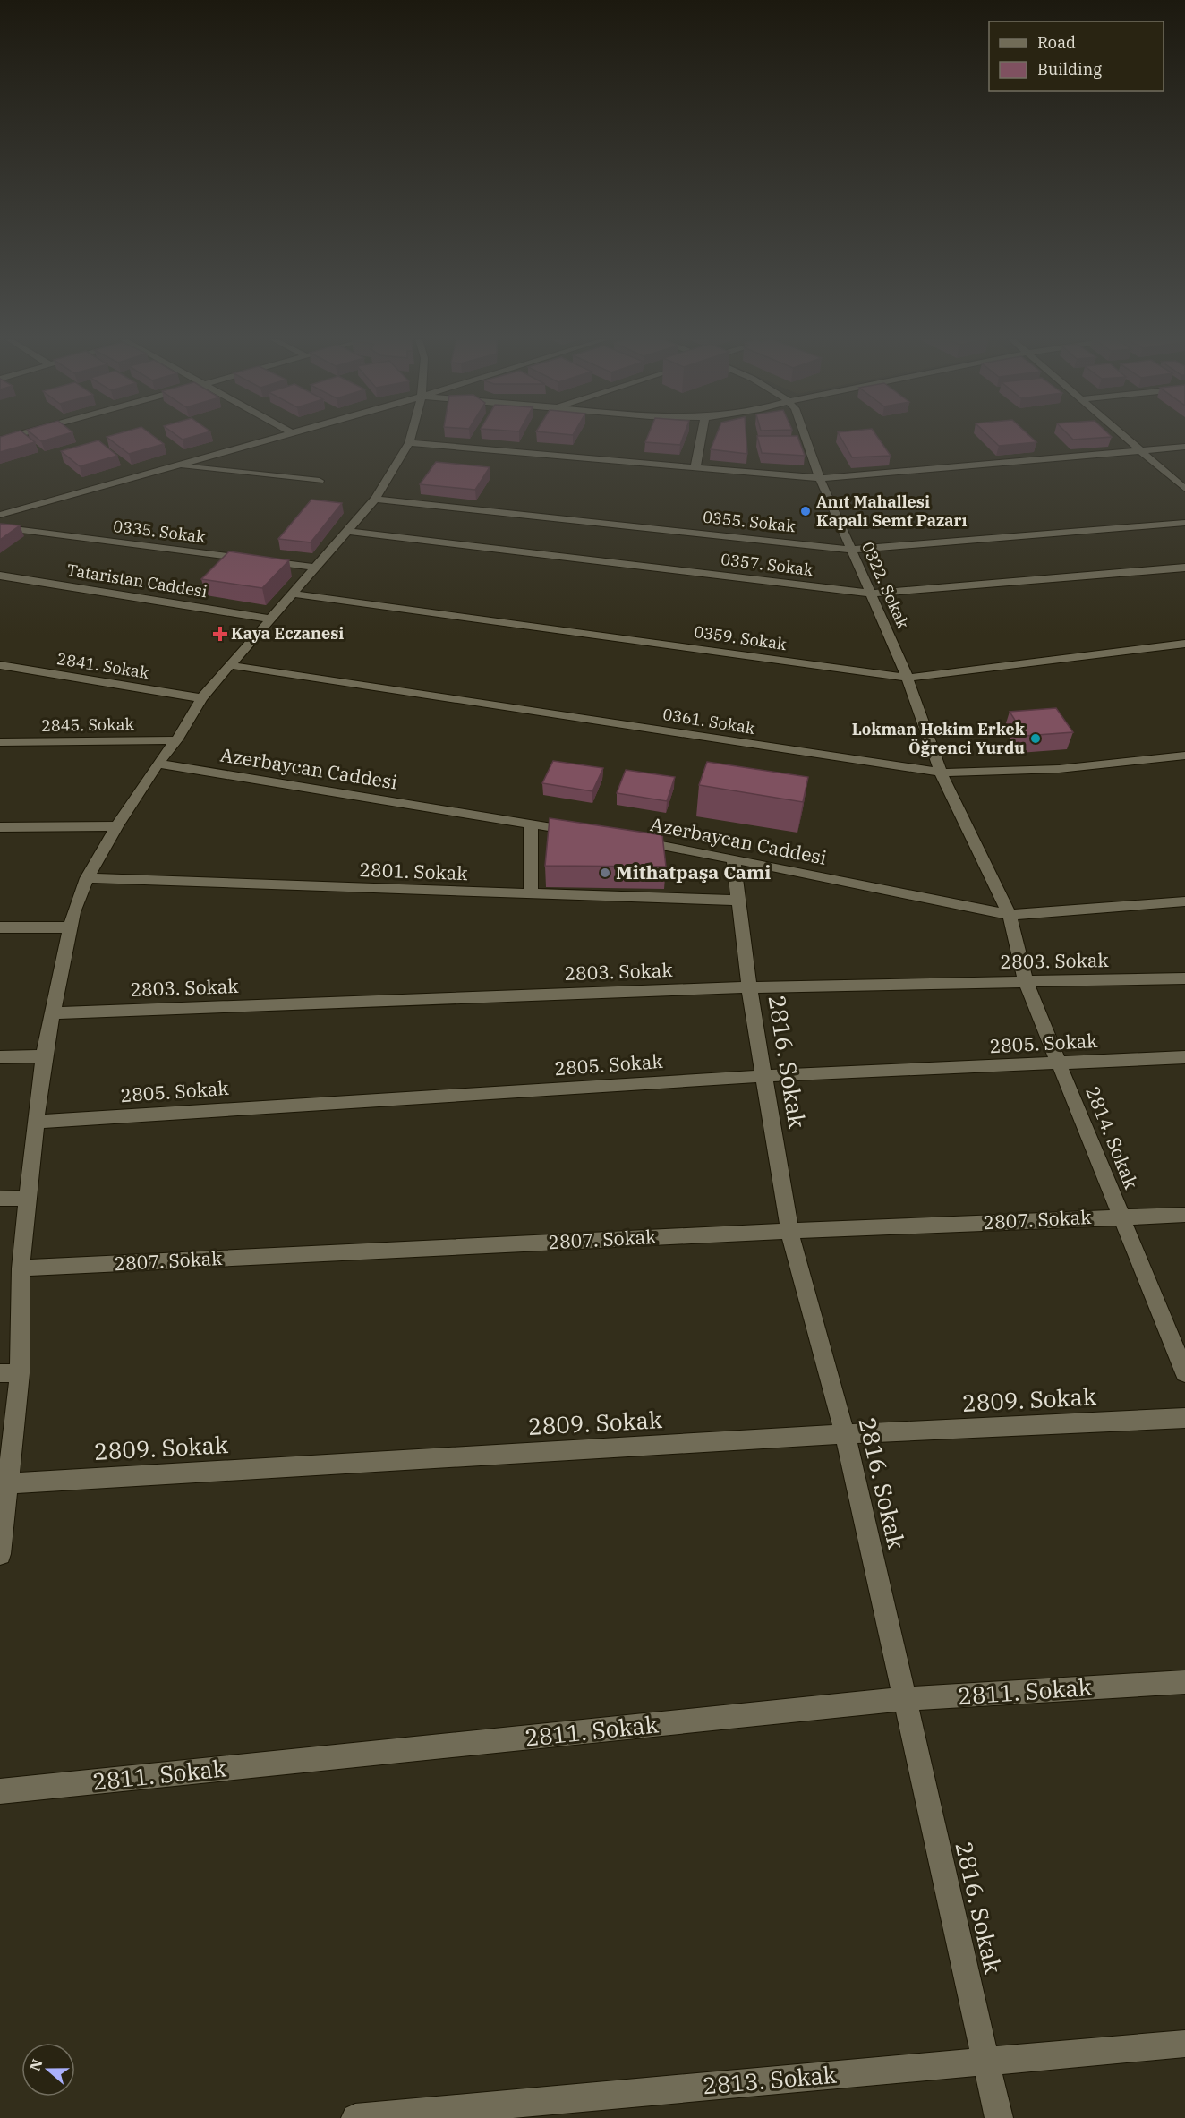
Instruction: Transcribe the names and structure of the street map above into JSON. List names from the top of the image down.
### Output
{
  "streets": {
    "street": [
      "0355. Sokak",
      "0335. Sokak",
      "0357. Sokak",
      "Tataristan Caddesi",
      "0322. Sokak",
      "0359. Sokak",
      "2841. Sokak",
      "0361. Sokak",
      "2845. Sokak",
      "Azerbaycan Caddesi",
      "2801. Sokak",
      "2803. Sokak",
      "2805. Sokak",
      "2816. Sokak",
      "2814. Sokak",
      "2807. Sokak",
      "2809. Sokak",
      "2811. Sokak",
      "2813. Sokak"
    ]
  },
  "crossings": [
    ["0355. Sokak", "0322. Sokak"],
    ["0357. Sokak", "0322. Sokak"],
    ["0322. Sokak", "0359. Sokak"],
    ["0322. Sokak", "0361. Sokak"],
    ["0322. Sokak", "Azerbaycan Caddesi"],
    ["0322. Sokak", "2814. Sokak"],
    ["Azerbaycan Caddesi", "2816. Sokak"],
    ["Azerbaycan Caddesi", "2814. Sokak"],
    ["2801. Sokak", "2816. Sokak"],
    ["2803. Sokak", "2816. Sokak"],
    ["2803. Sokak", "2814. Sokak"],
    ["2805. Sokak", "2816. Sokak"],
    ["2805. Sokak", "2814. Sokak"],
    ["2816. Sokak", "2807. Sokak"],
    ["2816. Sokak", "2809. Sokak"],
    ["2816. Sokak", "2811. Sokak"],
    ["2816. Sokak", "2813. Sokak"],
    ["2814. Sokak", "2807. Sokak"]
  ],
  "places": {
    "other": ["Anıt Mahallesi Kapalı Semt Pazarı", "Lokman Hekim Erkek Öğrenci Yurdu", "Mithatpaşa Cami"],
    "health": ["Kaya Eczanesi"]
  },
  "legend": ["Road", "Building"],
  "north": "left"
}
